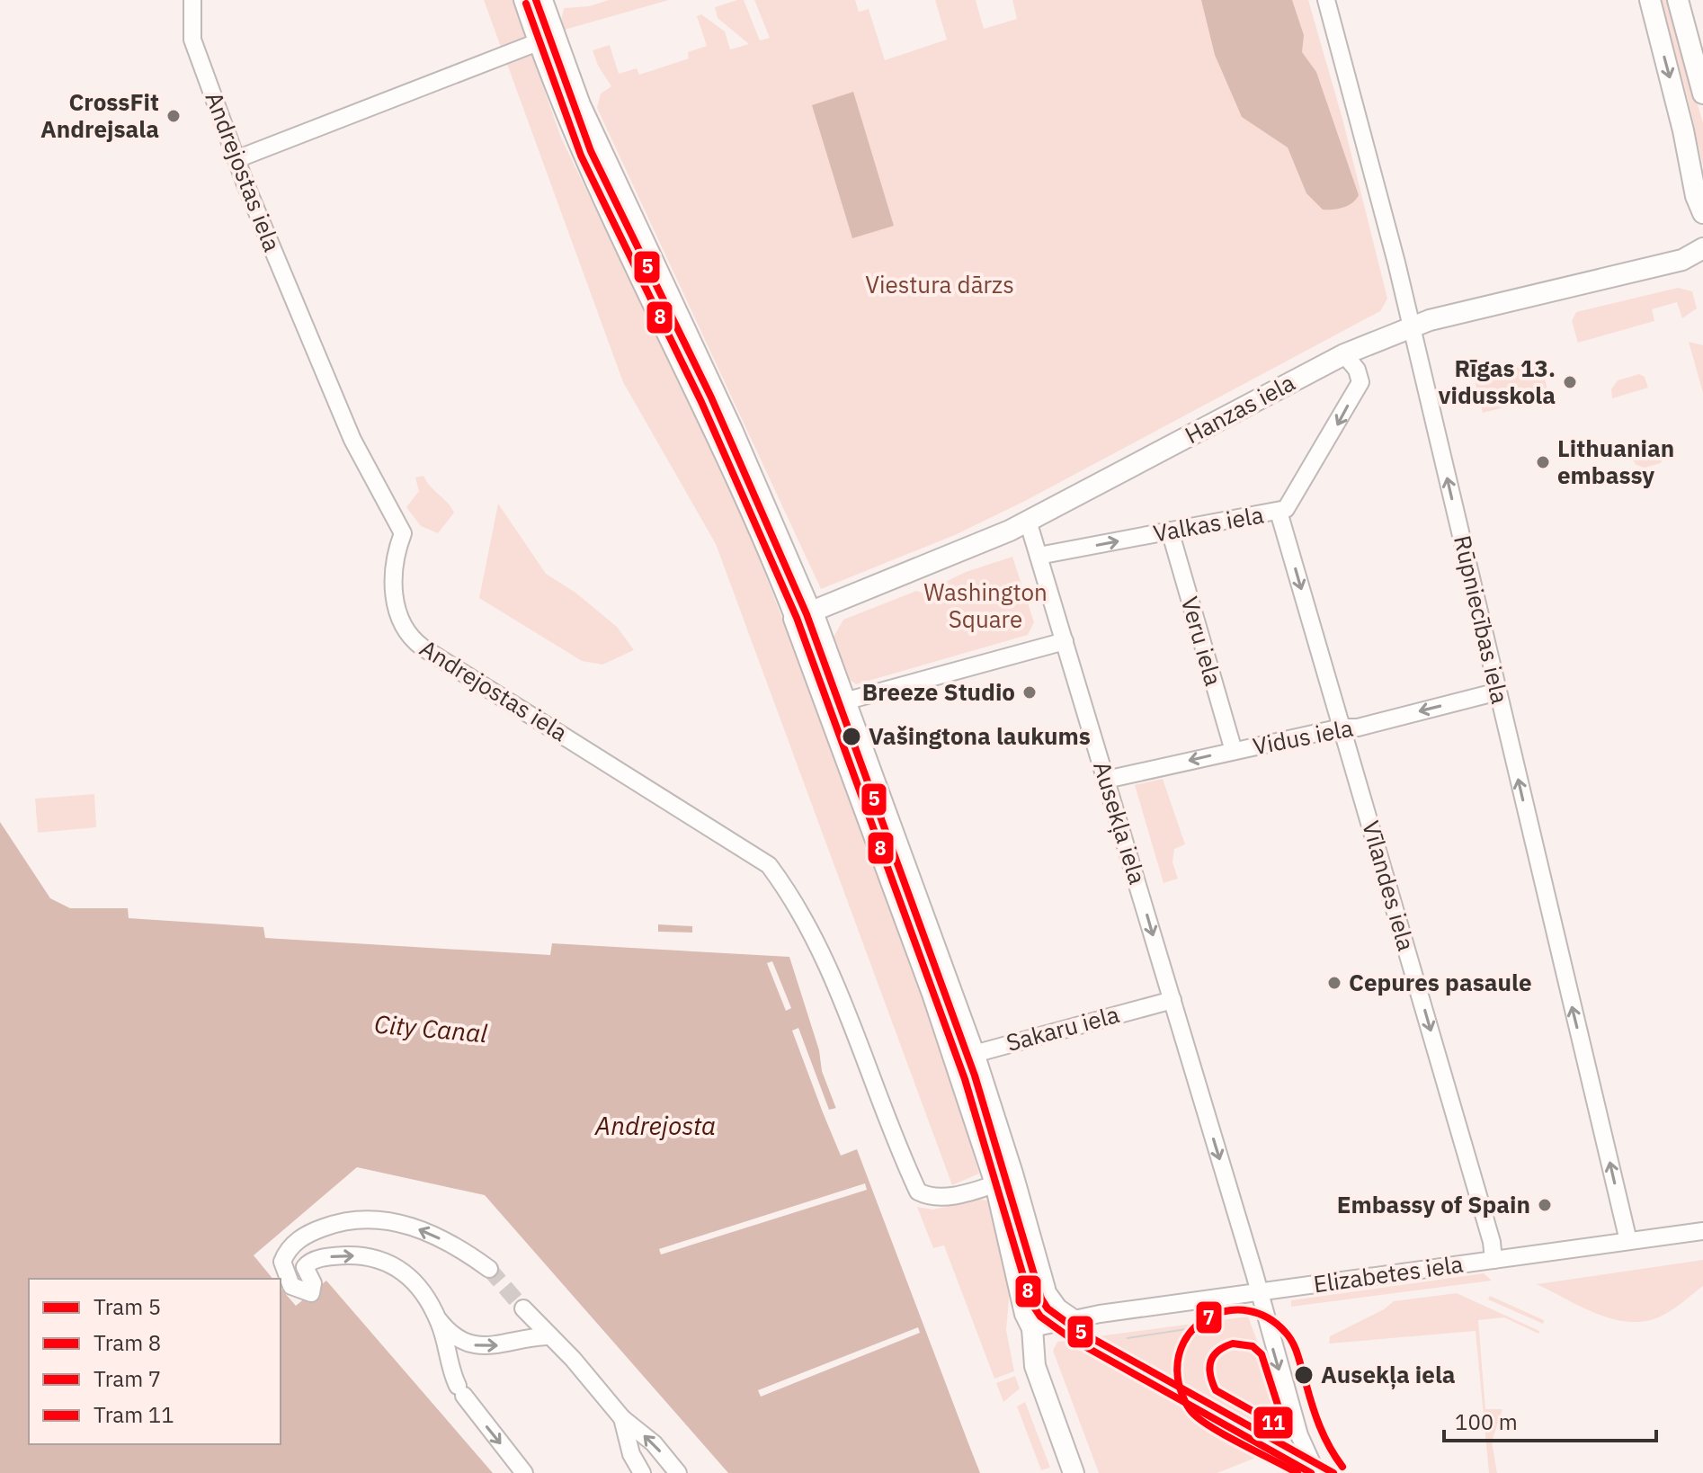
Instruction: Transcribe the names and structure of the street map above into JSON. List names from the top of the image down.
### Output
{
  "streets": {
    "main road": ["Hanzas iela"],
    "street": [
      "Andrejostas iela",
      "Valkas iela",
      "Rūpniecības iela",
      "Veru iela",
      "Vidus iela",
      "Ausekļa iela",
      "Vīlandes iela",
      "Sakaru iela",
      "Elizabetes iela"
    ]
  },
  "crossings": [
    ["Hanzas iela", "Valkas iela"],
    ["Hanzas iela", "Rūpniecības iela"],
    ["Hanzas iela", "Ausekļa iela"],
    ["Valkas iela", "Veru iela"],
    ["Valkas iela", "Ausekļa iela"],
    ["Valkas iela", "Vīlandes iela"],
    ["Rūpniecības iela", "Vidus iela"],
    ["Rūpniecības iela", "Elizabetes iela"],
    ["Veru iela", "Vidus iela"],
    ["Vidus iela", "Ausekļa iela"],
    ["Vidus iela", "Vīlandes iela"],
    ["Ausekļa iela", "Sakaru iela"],
    ["Ausekļa iela", "Elizabetes iela"],
    ["Vīlandes iela", "Elizabetes iela"]
  ],
  "one_way": [
    "Rūpniecības iela",
    "Vidus iela",
    "Ausekļa iela",
    "Vīlandes iela"
  ],
  "water": ["City Canal", "Andrejosta"],
  "parks": ["Viestura dārzs", "Washington Square"],
  "places": [
    "CrossFit Andrejsala",
    "Rīgas 13. vidusskola",
    "Lithuanian embassy",
    "Breeze Studio",
    "Vašingtona laukums",
    "Cepures pasaule",
    "Embassy of Spain",
    "Ausekļa iela"
  ],
  "lines": [
    "tram line 5",
    "tram line 8",
    "tram line 7",
    "tram line 11"
  ],
  "legend": [
    "Tram 5",
    "Tram 8",
    "Tram 7",
    "Tram 11"
  ],
  "scale_bar": "100 m"
}
